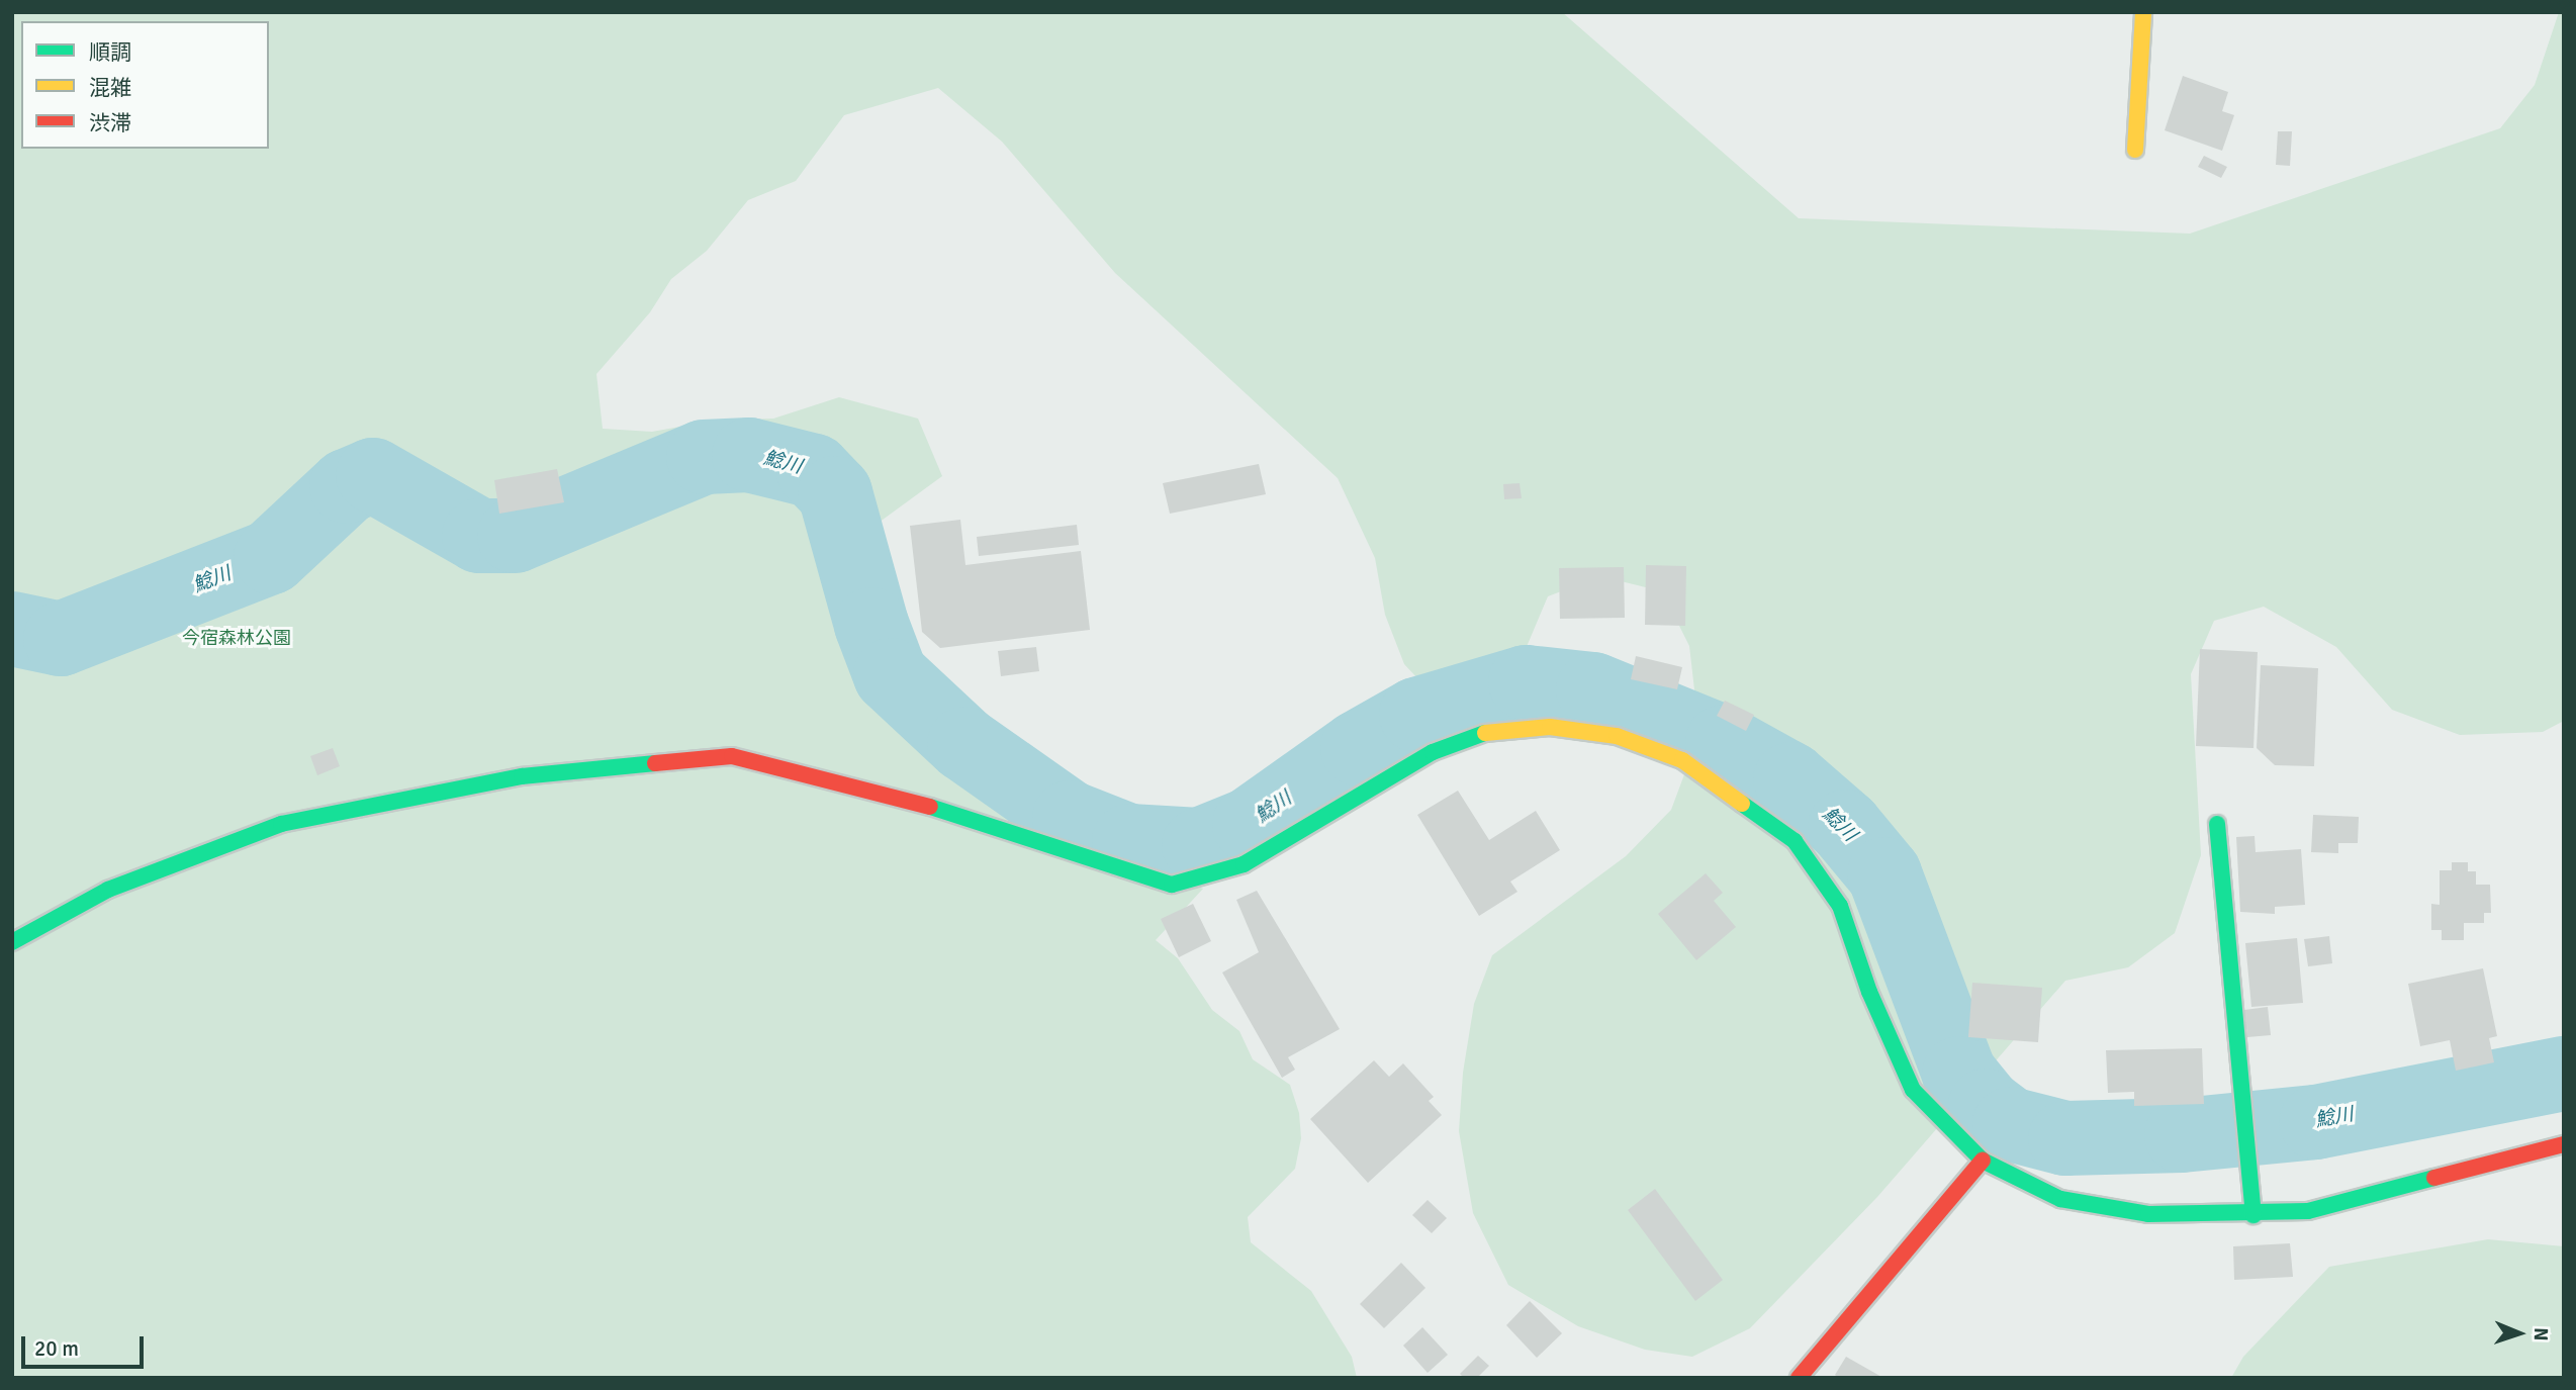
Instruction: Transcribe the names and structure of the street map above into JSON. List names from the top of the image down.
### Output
{
  "water": ["鯰川"],
  "parks": ["今宿森林公園"],
  "legend": ["順調", "混雑", "渋滞"],
  "scale_bar": "20 m",
  "north": "right"
}
